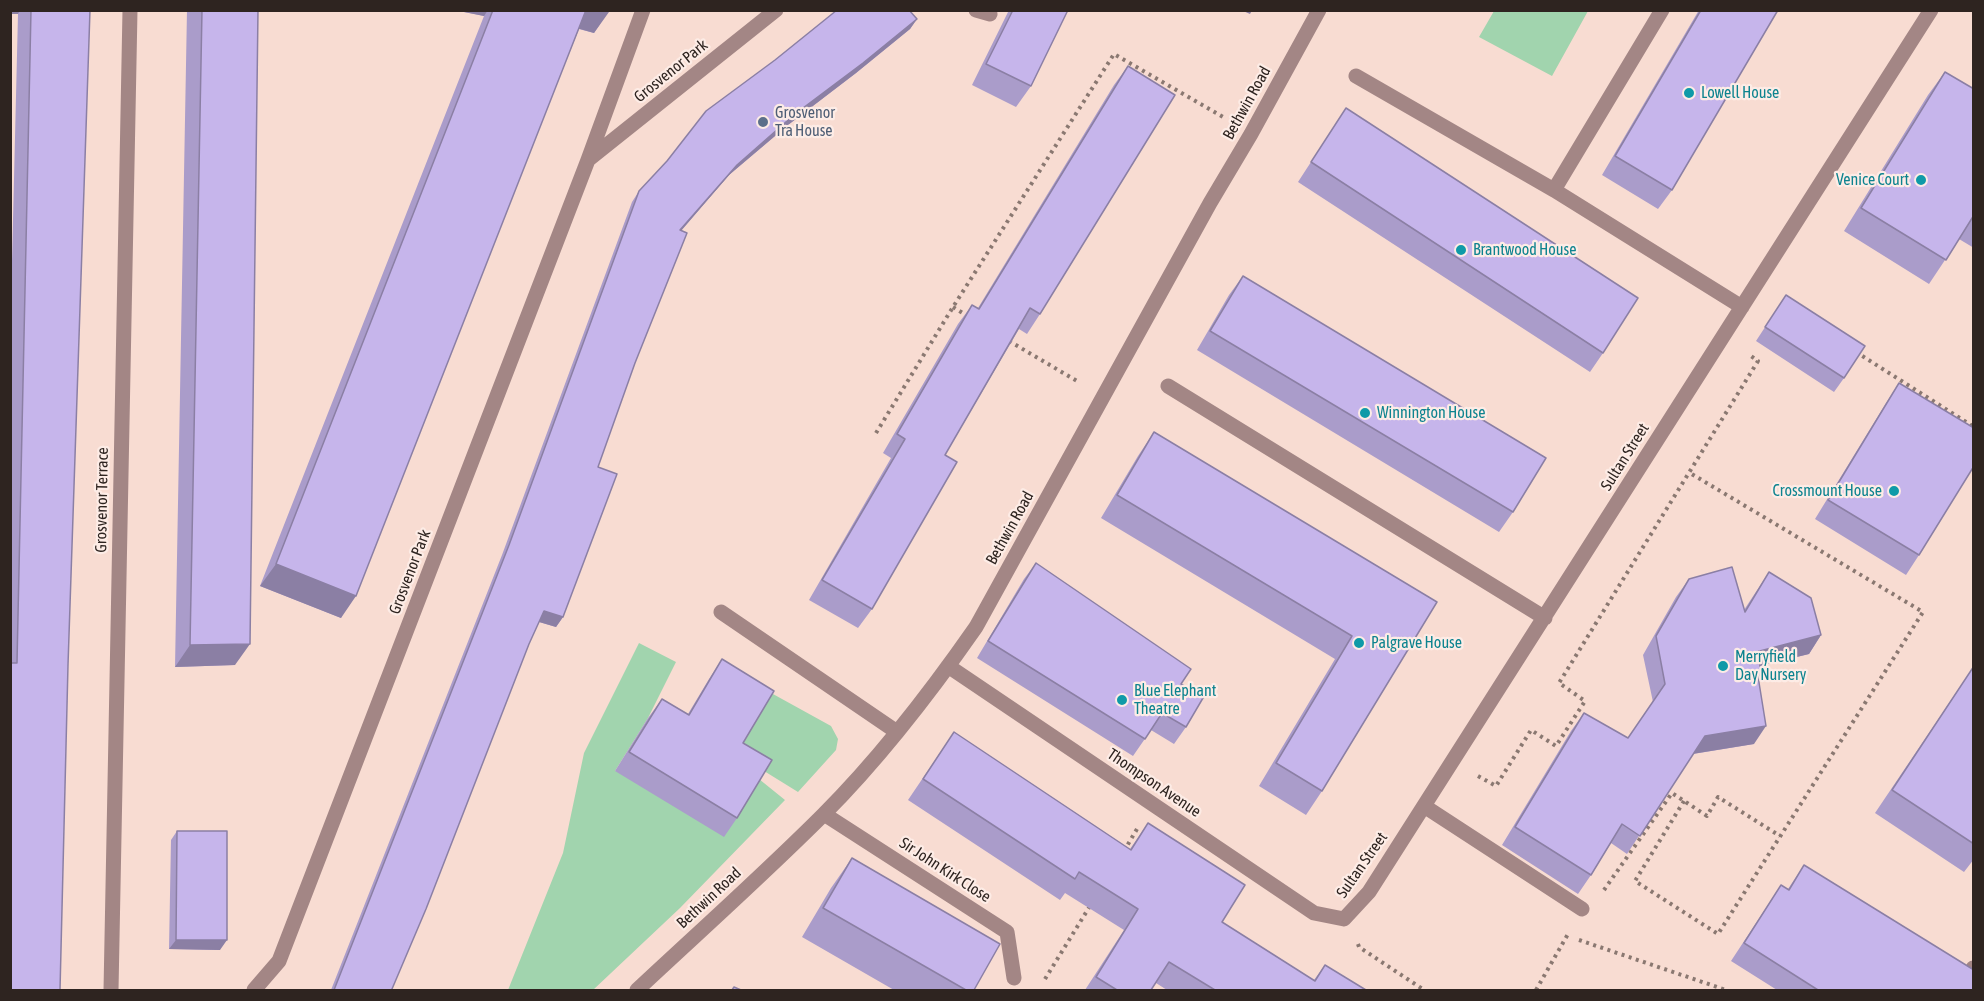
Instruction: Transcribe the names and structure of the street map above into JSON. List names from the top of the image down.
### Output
{
  "streets": {
    "street": [
      "Grosvenor Park",
      "Bethwin Road",
      "Sultan Street",
      "Grosvenor Terrace",
      "Thompson Avenue",
      "Sir John Kirk Close"
    ]
  },
  "crossings": [
    ["Bethwin Road", "Thompson Avenue"],
    ["Bethwin Road", "Sir John Kirk Close"],
    ["Sultan Street", "Thompson Avenue"]
  ],
  "places": [
    "Lowell House",
    "Grosvenor Tra House",
    "Venice Court",
    "Brantwood House",
    "Winnington House",
    "Crossmount House",
    "Palgrave House",
    "Merryfield Day Nursery",
    "Blue Elephant Theatre"
  ]
}
